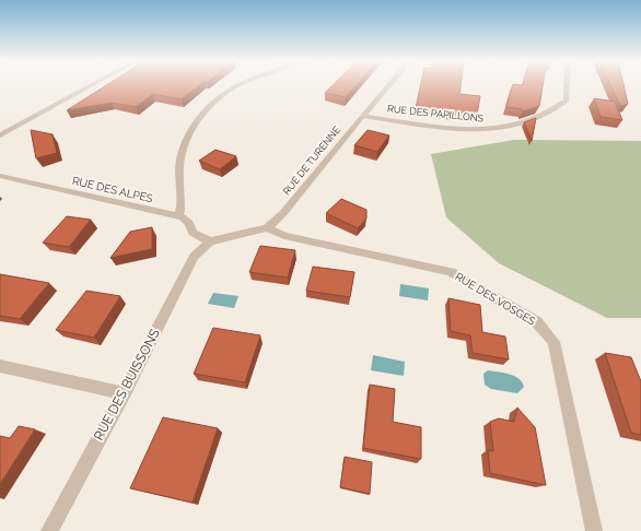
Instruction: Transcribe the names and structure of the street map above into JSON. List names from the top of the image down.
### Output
{
  "streets": {
    "street": [
      "RUE DES PAPILLONS",
      "RUE DE TURENNE",
      "RUE DES ALPES",
      "RUE DES VOSGES",
      "RUE DES BUISSONS"
    ]
  },
  "crossings": [
    ["RUE DES PAPILLONS", "RUE DE TURENNE"],
    ["RUE DE TURENNE", "RUE DES VOSGES"],
    ["RUE DE TURENNE", "RUE DES BUISSONS"]
  ]
}
